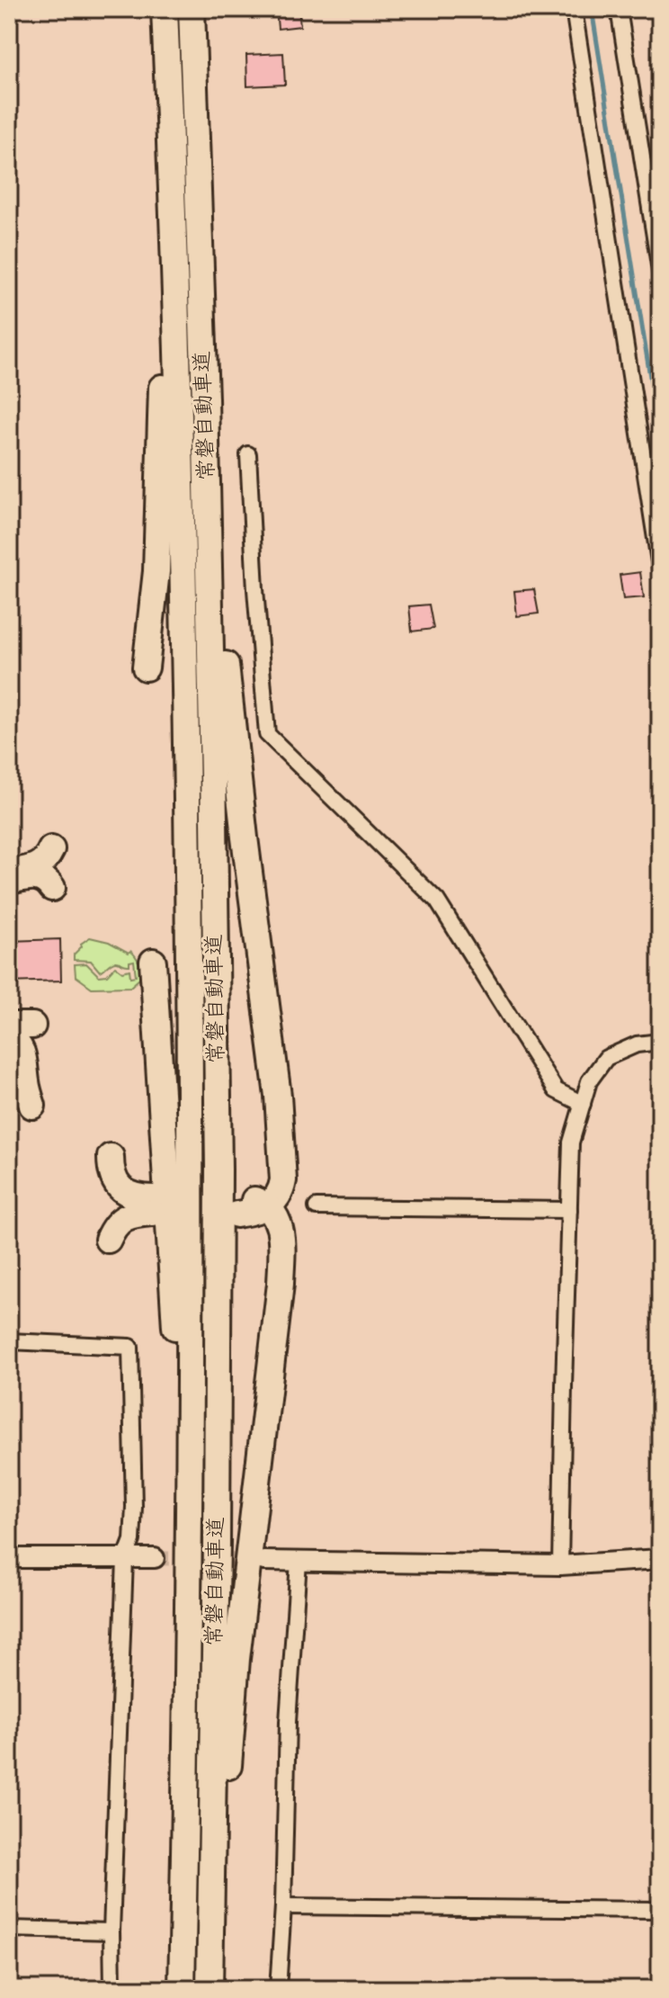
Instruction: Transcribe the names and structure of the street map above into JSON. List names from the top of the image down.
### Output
{
  "streets": {
    "highway": ["常磐自動車道"]
  }
}
